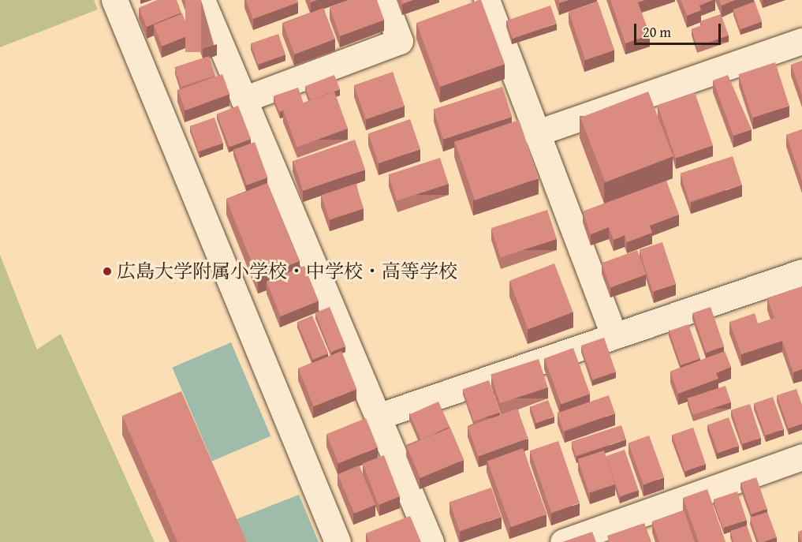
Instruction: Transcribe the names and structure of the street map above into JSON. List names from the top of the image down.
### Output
{
  "places": ["広島大学附属小学校・中学校・高等学校"],
  "scale_bar": "20 m"
}
